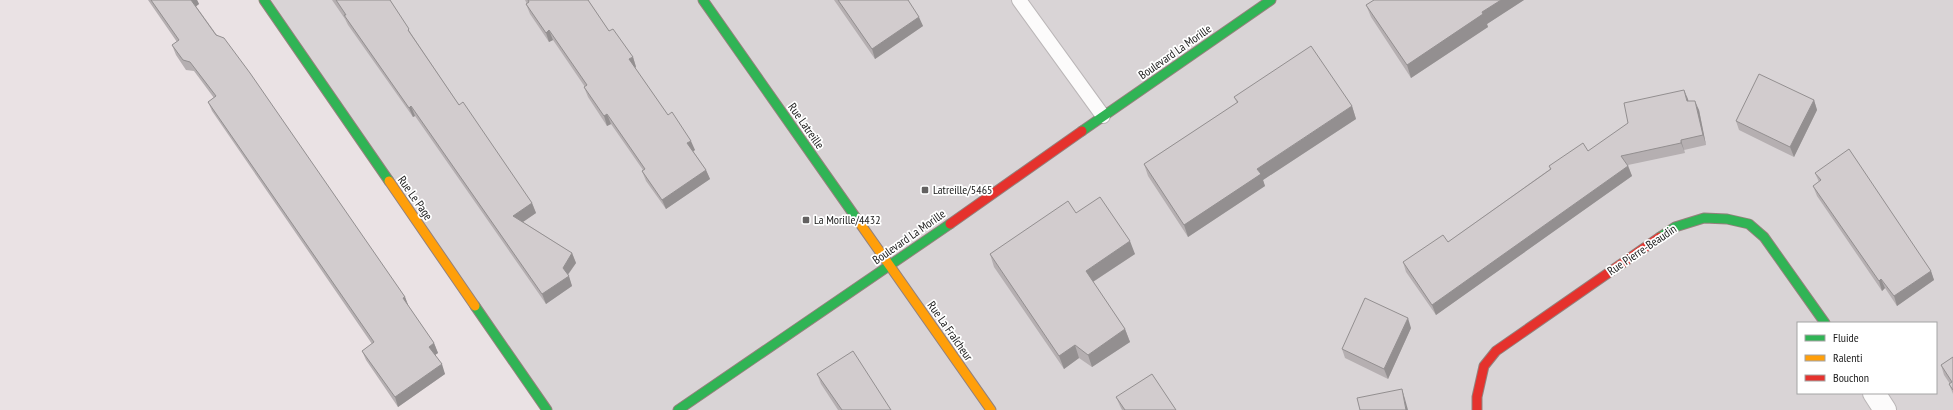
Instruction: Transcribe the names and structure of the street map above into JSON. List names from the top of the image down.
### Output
{
  "streets": {
    "street": [
      "Boulevard La Morille",
      "Rue Latreille",
      "Rue Le Page",
      "Rue Pierre-Beaudin",
      "Rue La Fraîcheur"
    ]
  },
  "crossings": [
    ["Boulevard La Morille", "Rue Latreille"],
    ["Boulevard La Morille", "Rue La Fraîcheur"],
    ["Rue Latreille", "Rue La Fraîcheur"]
  ],
  "places": {
    "transit": ["Latreille/5465", "La Morille/4432"]
  },
  "legend": ["Fluide", "Ralenti", "Bouchon"]
}
